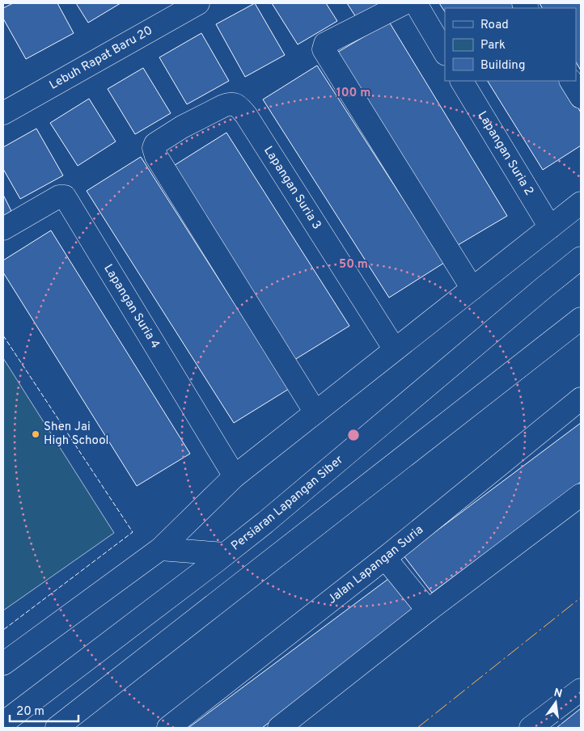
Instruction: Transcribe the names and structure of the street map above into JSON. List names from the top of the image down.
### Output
{
  "streets": {
    "street": [
      "Lebuh Rapat Baru 20",
      "Lapangan Suria 2",
      "Lapangan Suria 3",
      "Lapangan Suria 4",
      "Persiaran Lapangan Siber",
      "Jalan Lapangan Suria"
    ]
  },
  "places": ["Shen Jai High School"],
  "legend": ["Road", "Park", "Building"],
  "scale_bar": "20 m",
  "north": "top",
  "rings": ["100 m", "50 m"]
}
